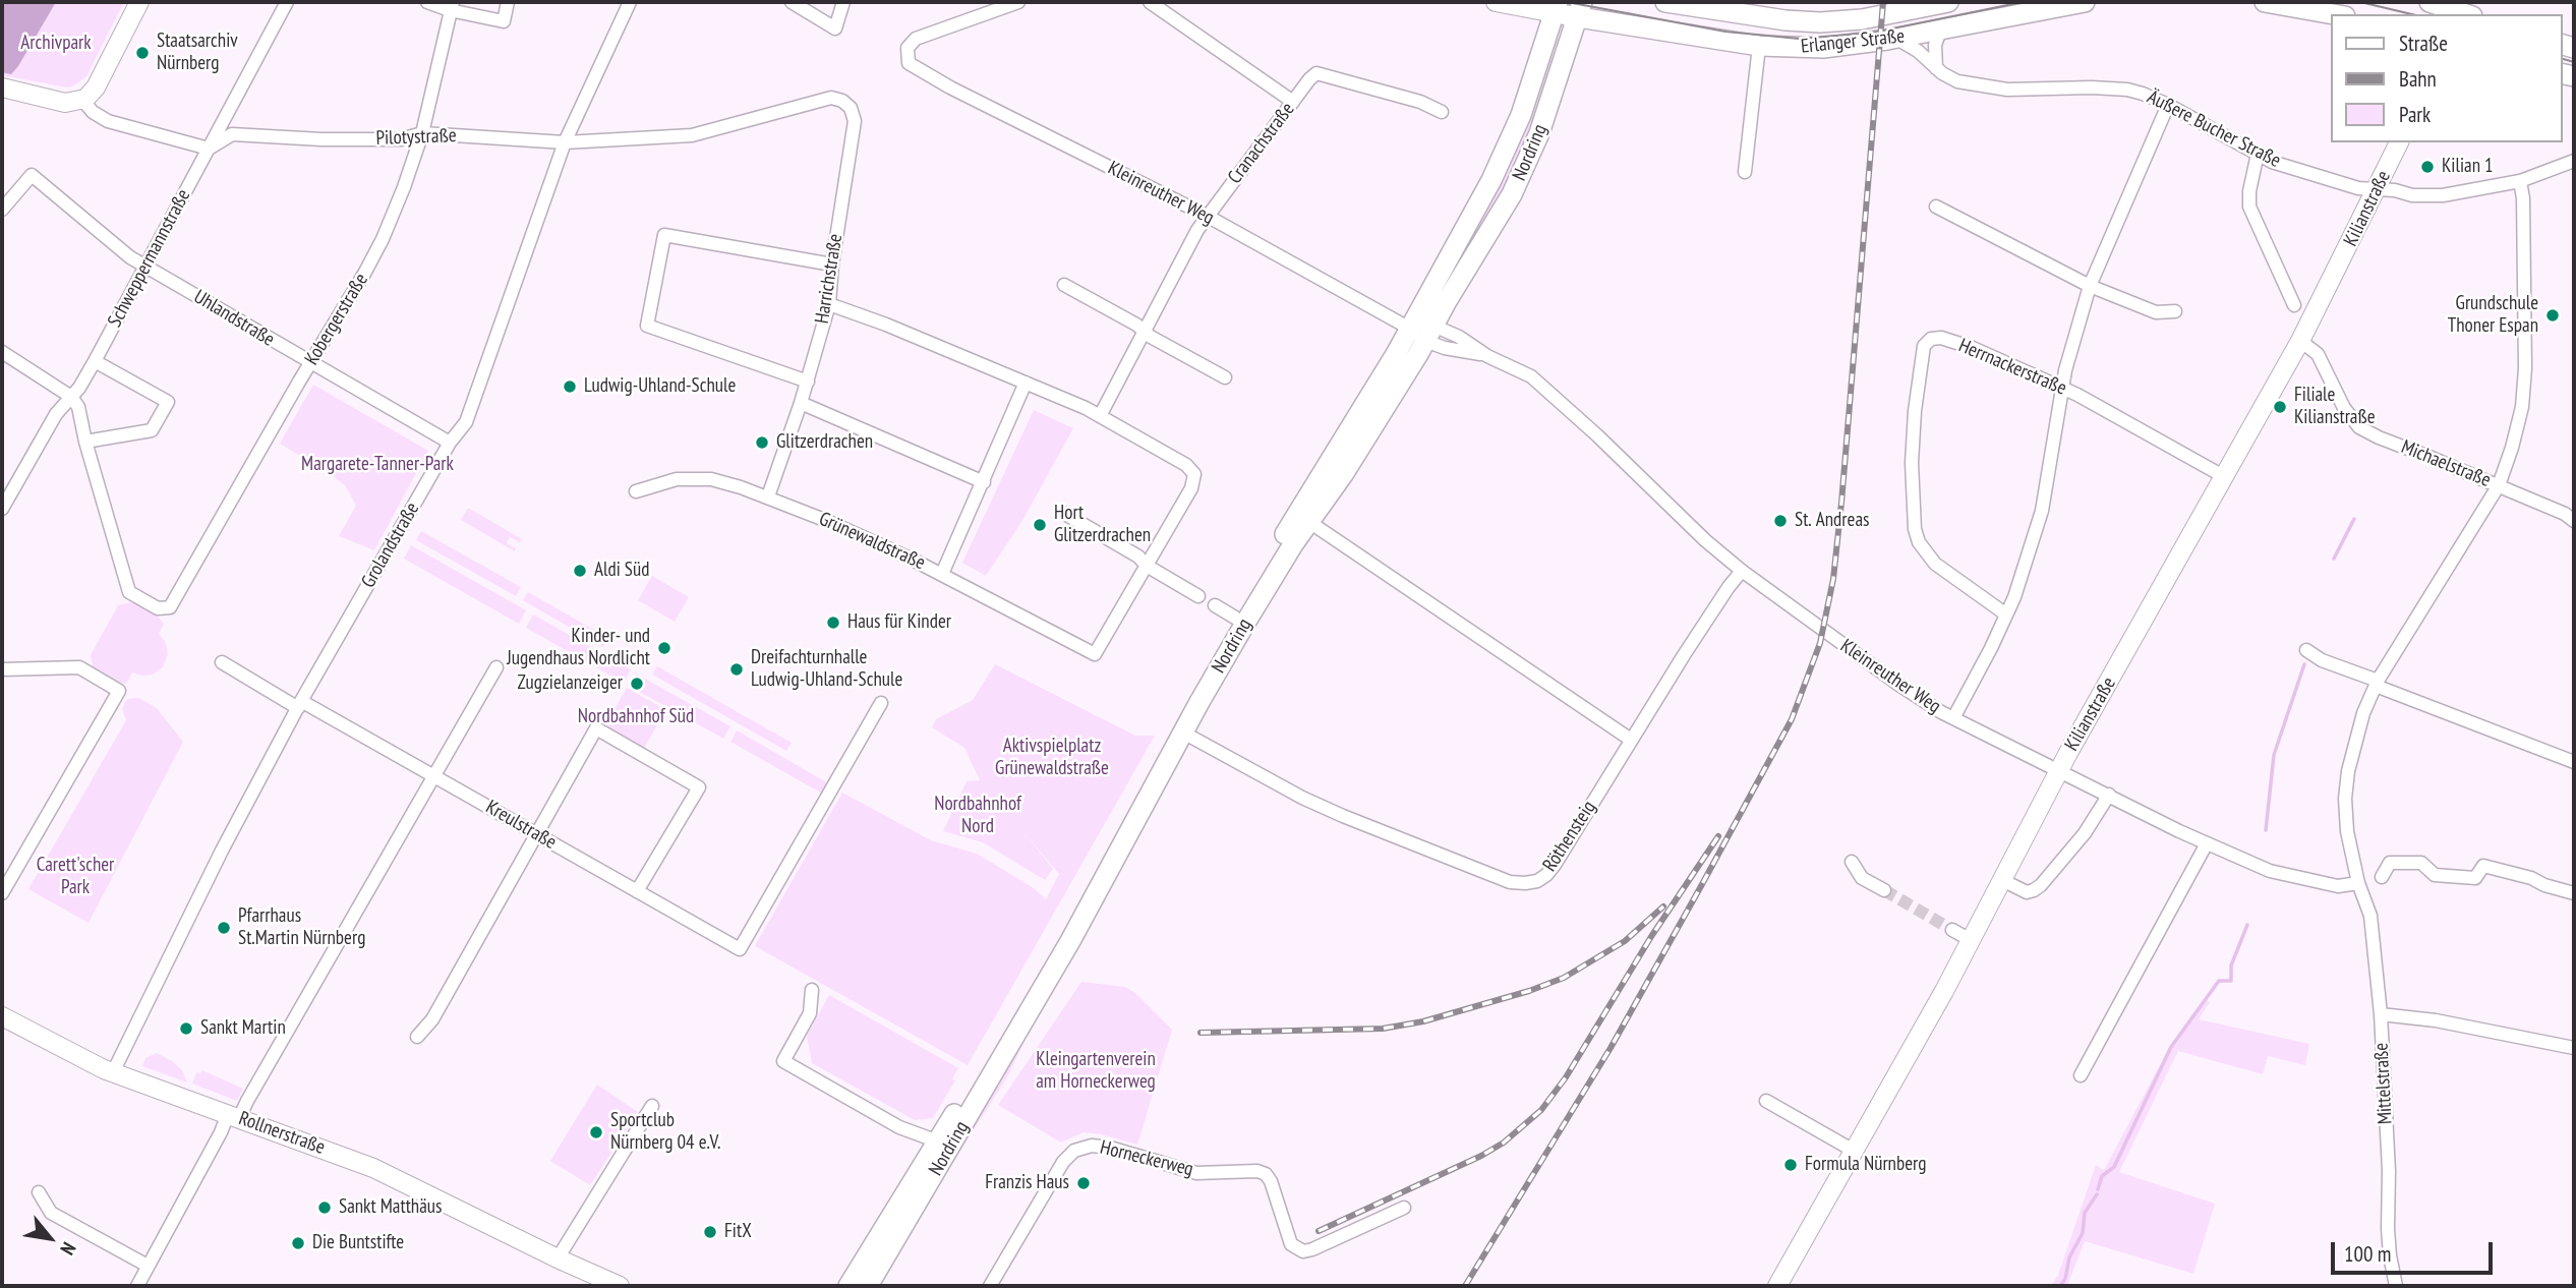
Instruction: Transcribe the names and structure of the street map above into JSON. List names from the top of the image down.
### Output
{
  "streets": {
    "main road": [
      "Erlanger Straße",
      "Nordring",
      "Kilianstraße",
      "Rollnerstraße"
    ],
    "street": [
      "Äußere Bucher Straße",
      "Pilotystraße",
      "Cranachstraße",
      "Kleinreuther Weg",
      "Schweppermannstraße",
      "Harrichstraße",
      "Uhlandstraße",
      "Kobergerstraße",
      "Herrnackerstraße",
      "Michaelstraße",
      "Grünewaldstraße",
      "Grolandstraße",
      "Kreulstraße",
      "Röthensteig",
      "Mittelstraße",
      "Horneckerweg"
    ]
  },
  "crossings": [
    ["Erlanger Straße", "Äußere Bucher Straße"],
    ["Erlanger Straße", "Nordring"],
    ["Äußere Bucher Straße", "Kilianstraße"],
    ["Pilotystraße", "Schweppermannstraße"],
    ["Pilotystraße", "Harrichstraße"],
    ["Pilotystraße", "Kobergerstraße"],
    ["Pilotystraße", "Grolandstraße"],
    ["Cranachstraße", "Kleinreuther Weg"],
    ["Nordring", "Kleinreuther Weg"],
    ["Nordring", "Röthensteig"],
    ["Kleinreuther Weg", "Kilianstraße"],
    ["Kleinreuther Weg", "Michaelstraße"],
    ["Kleinreuther Weg", "Röthensteig"],
    ["Kleinreuther Weg", "Mittelstraße"],
    ["Kilianstraße", "Herrnackerstraße"],
    ["Kilianstraße", "Michaelstraße"],
    ["Schweppermannstraße", "Uhlandstraße"],
    ["Harrichstraße", "Grünewaldstraße"],
    ["Uhlandstraße", "Kobergerstraße"],
    ["Uhlandstraße", "Grolandstraße"],
    ["Michaelstraße", "Mittelstraße"],
    ["Grolandstraße", "Kreulstraße"],
    ["Grolandstraße", "Rollnerstraße"]
  ],
  "parks": [
    "Archivpark",
    "Margarete-Tanner-Park",
    "Nordbahnhof Süd",
    "Aktivspielplatz Grünewaldstraße",
    "Nordbahnhof Nord",
    "Carett'scher Park",
    "Kleingartenverein am Horneckerweg"
  ],
  "places": [
    "Staatsarchiv Nürnberg",
    "Kilian 1",
    "Grundschule Thoner Espan",
    "Ludwig-Uhland-Schule",
    "Filiale Kilianstraße",
    "Glitzerdrachen",
    "St. Andreas",
    "Hort Glitzerdrachen",
    "Aldi Süd",
    "Haus für Kinder",
    "Kinder- und Jugendhaus Nordlicht",
    "Dreifachturnhalle Ludwig-Uhland-Schule",
    "Zugzielanzeiger",
    "Pfarrhaus St.Martin Nürnberg",
    "Sankt Martin",
    "Sportclub Nürnberg 04 e.V.",
    "Formula Nürnberg",
    "Franzis Haus",
    "Sankt Matthäus",
    "FitX",
    "Die Buntstifte"
  ],
  "legend": ["Straße", "Bahn", "Park"],
  "scale_bar": "100 m",
  "north": "bottom right"
}
